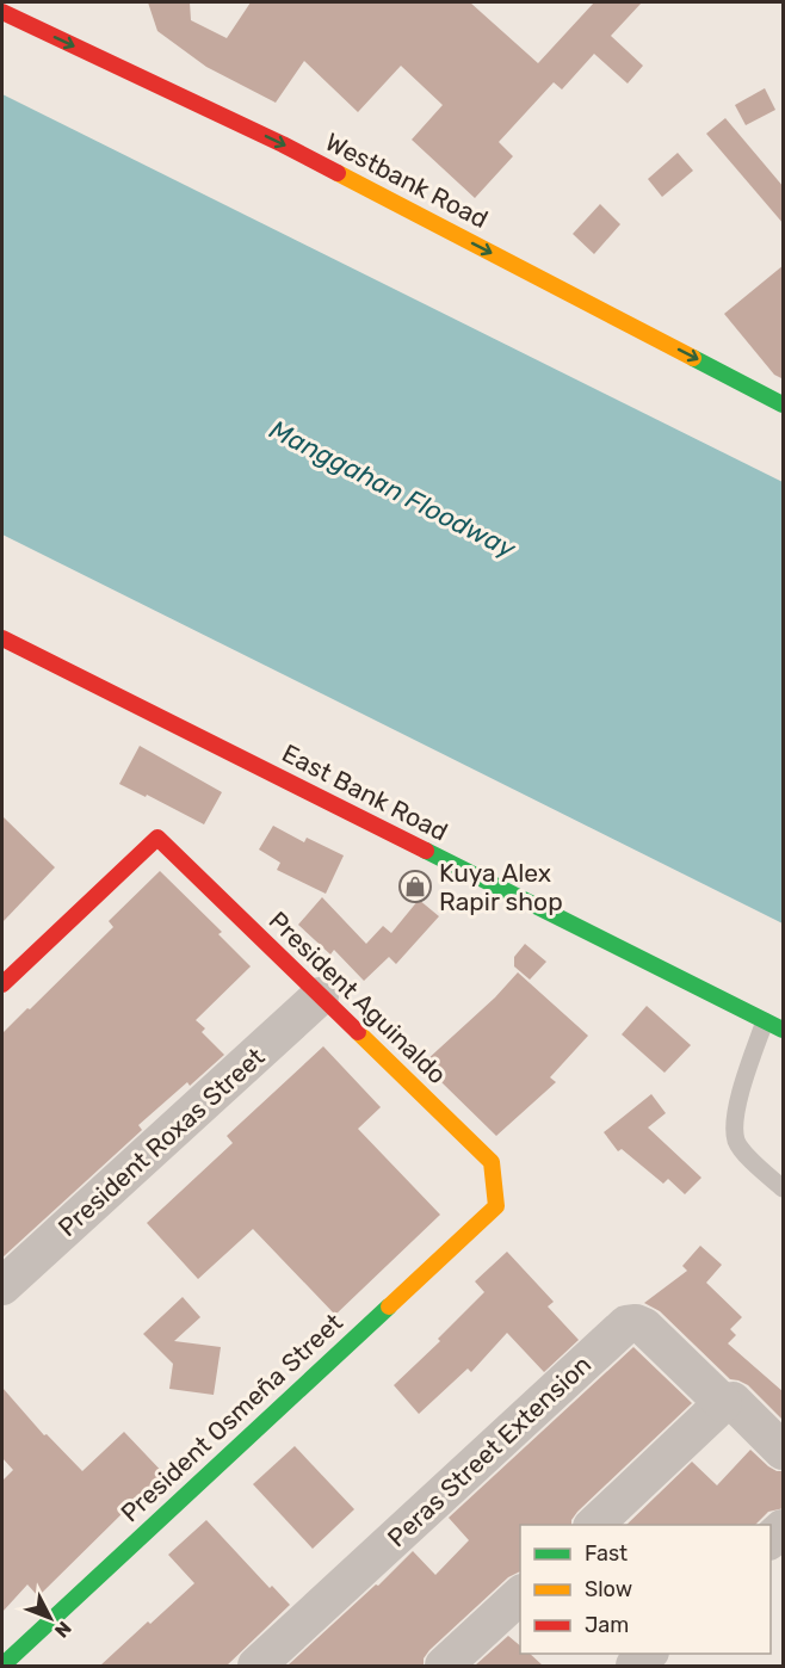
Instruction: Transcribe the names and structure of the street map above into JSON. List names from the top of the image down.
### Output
{
  "streets": {
    "street": [
      "Westbank Road",
      "East Bank Road",
      "President Aguinaldo",
      "President Roxas Street",
      "President Osmeña Street",
      "Peras Street Extension"
    ]
  },
  "crossings": [
    ["President Aguinaldo", "President Roxas Street"],
    ["President Aguinaldo", "President Osmeña Street"]
  ],
  "one_way": ["Westbank Road"],
  "water": ["Manggahan Floodway"],
  "places": {
    "shop": ["Kuya Alex Rapir shop"]
  },
  "legend": ["Fast", "Slow", "Jam"],
  "north": "bottom right"
}
